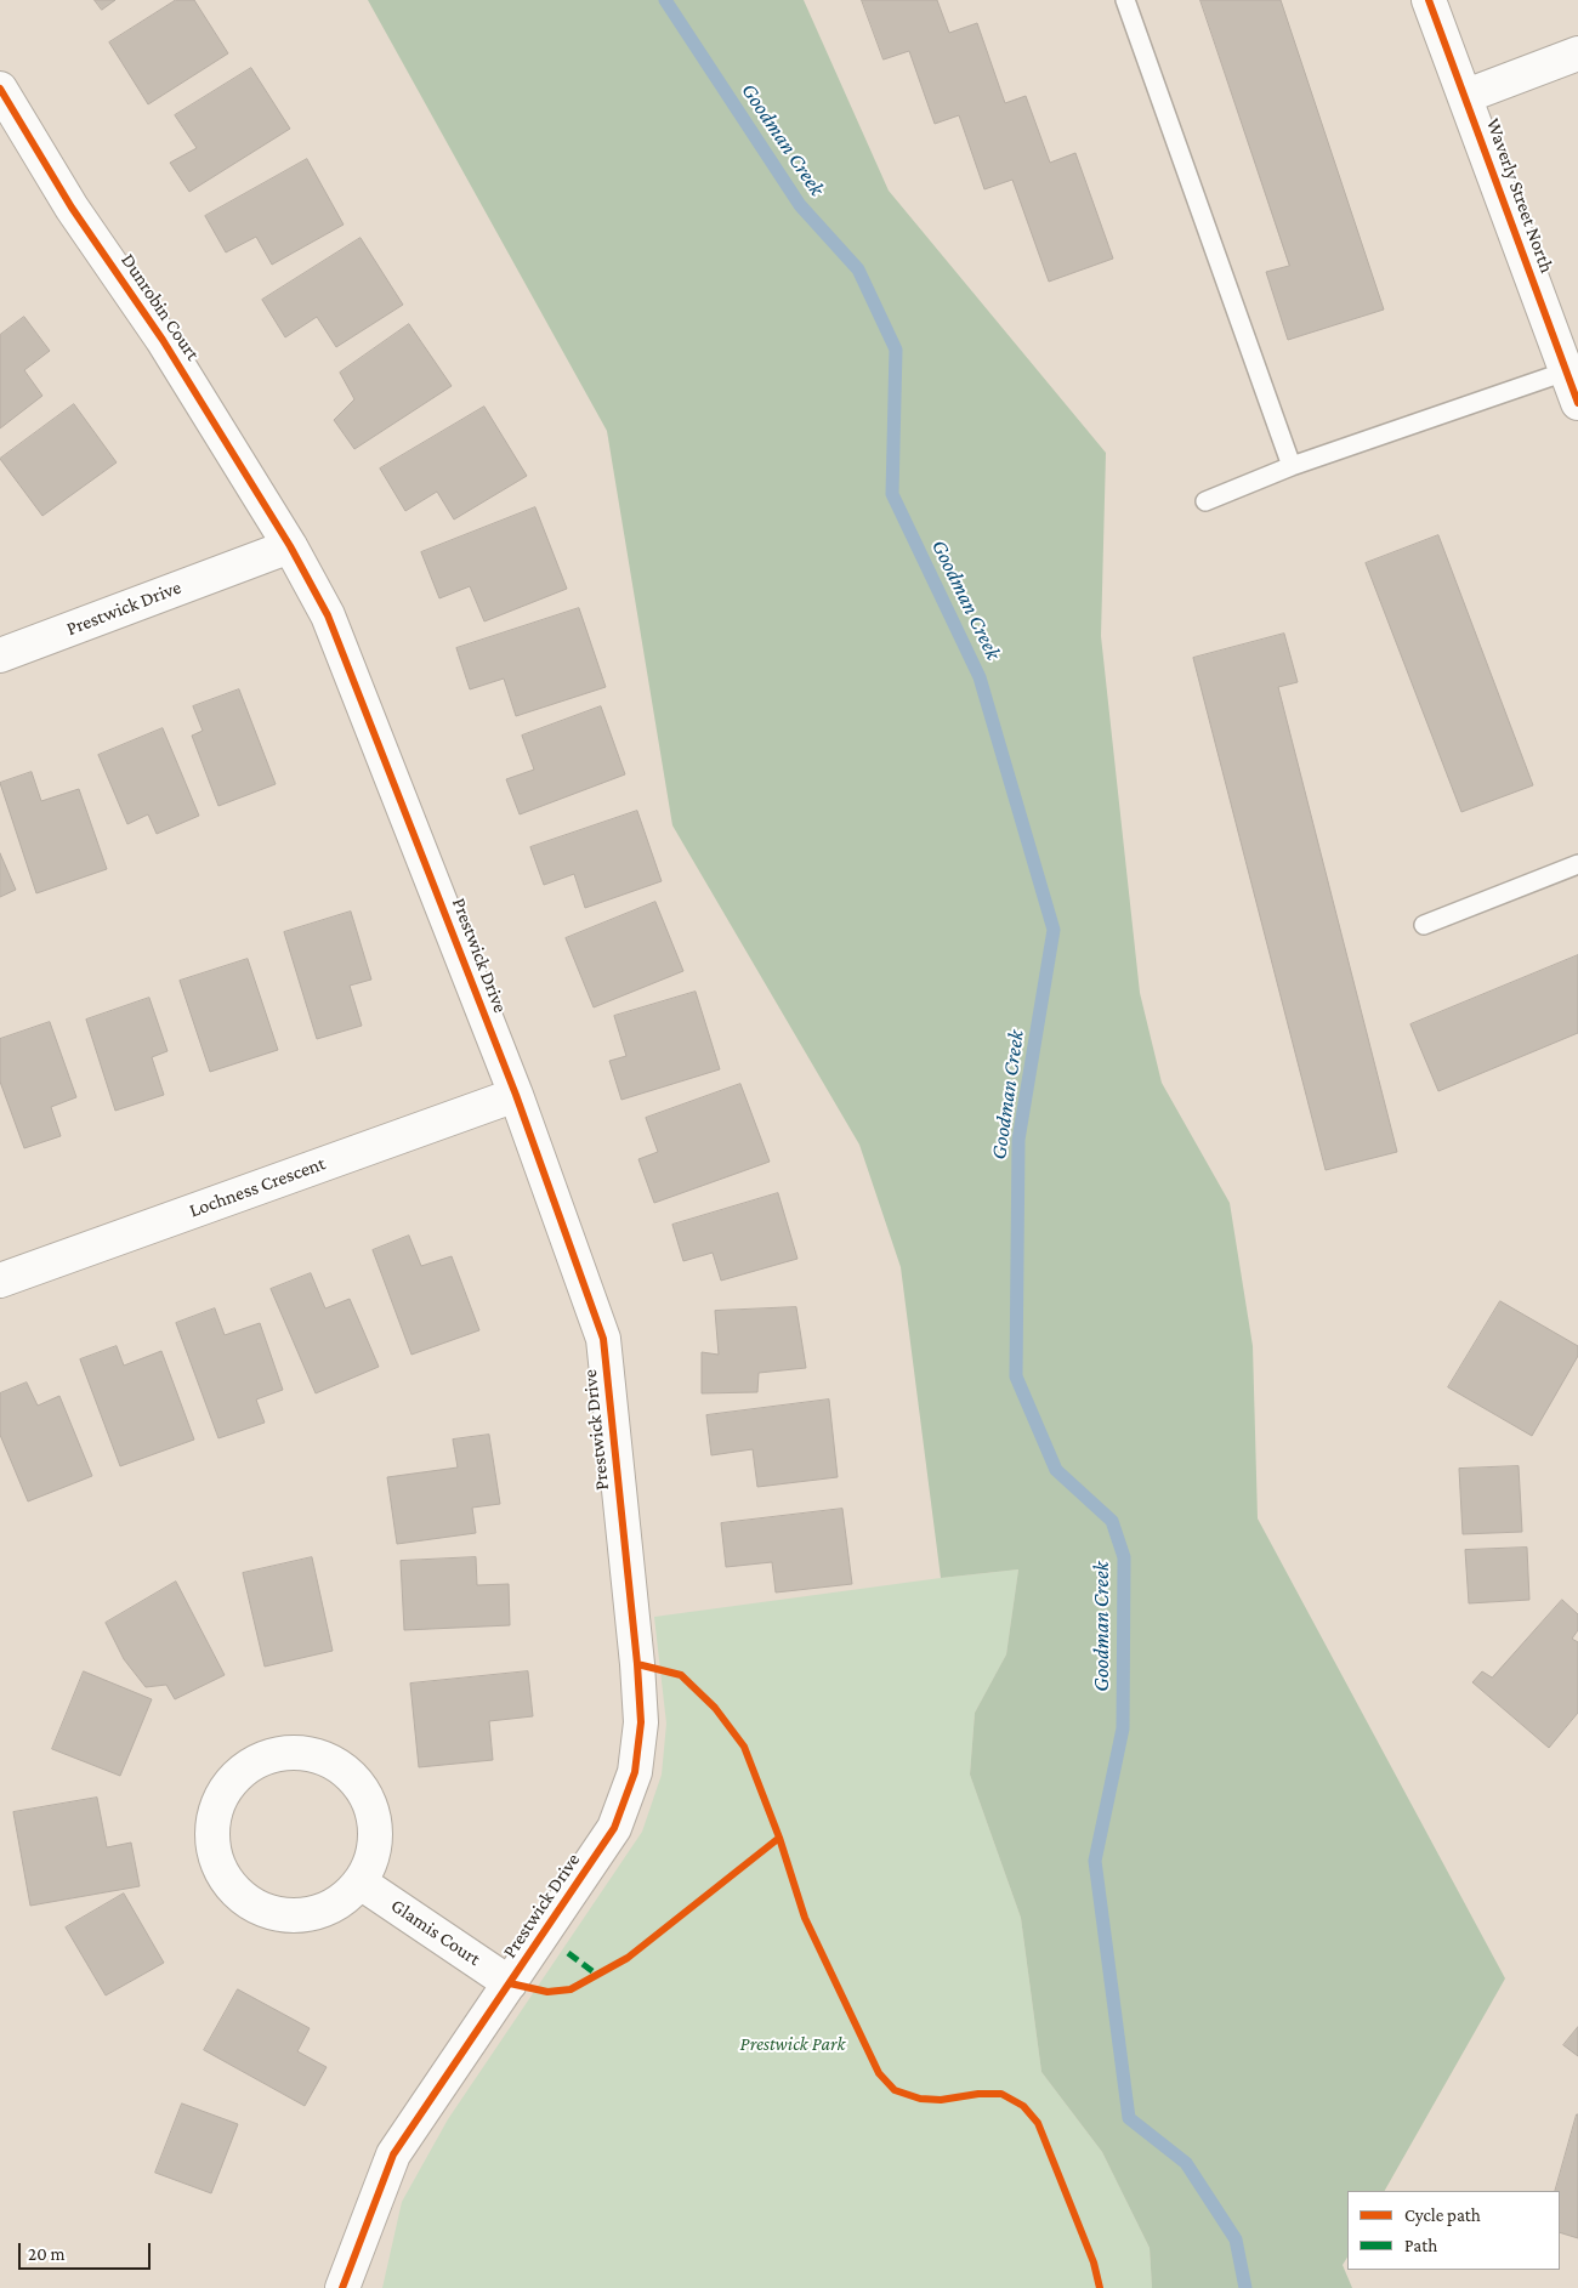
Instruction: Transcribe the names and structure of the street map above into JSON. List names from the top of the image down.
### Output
{
  "streets": {
    "street": [
      "Waverly Street North",
      "Dunrobin Court",
      "Prestwick Drive",
      "Lochness Crescent",
      "Glamis Court"
    ]
  },
  "crossings": [
    ["Dunrobin Court", "Prestwick Drive"],
    ["Prestwick Drive", "Lochness Crescent"],
    ["Prestwick Drive", "Glamis Court"]
  ],
  "water": ["Goodman Creek"],
  "parks": ["Prestwick Park"],
  "legend": ["Cycle path", "Path"],
  "scale_bar": "20 m"
}
